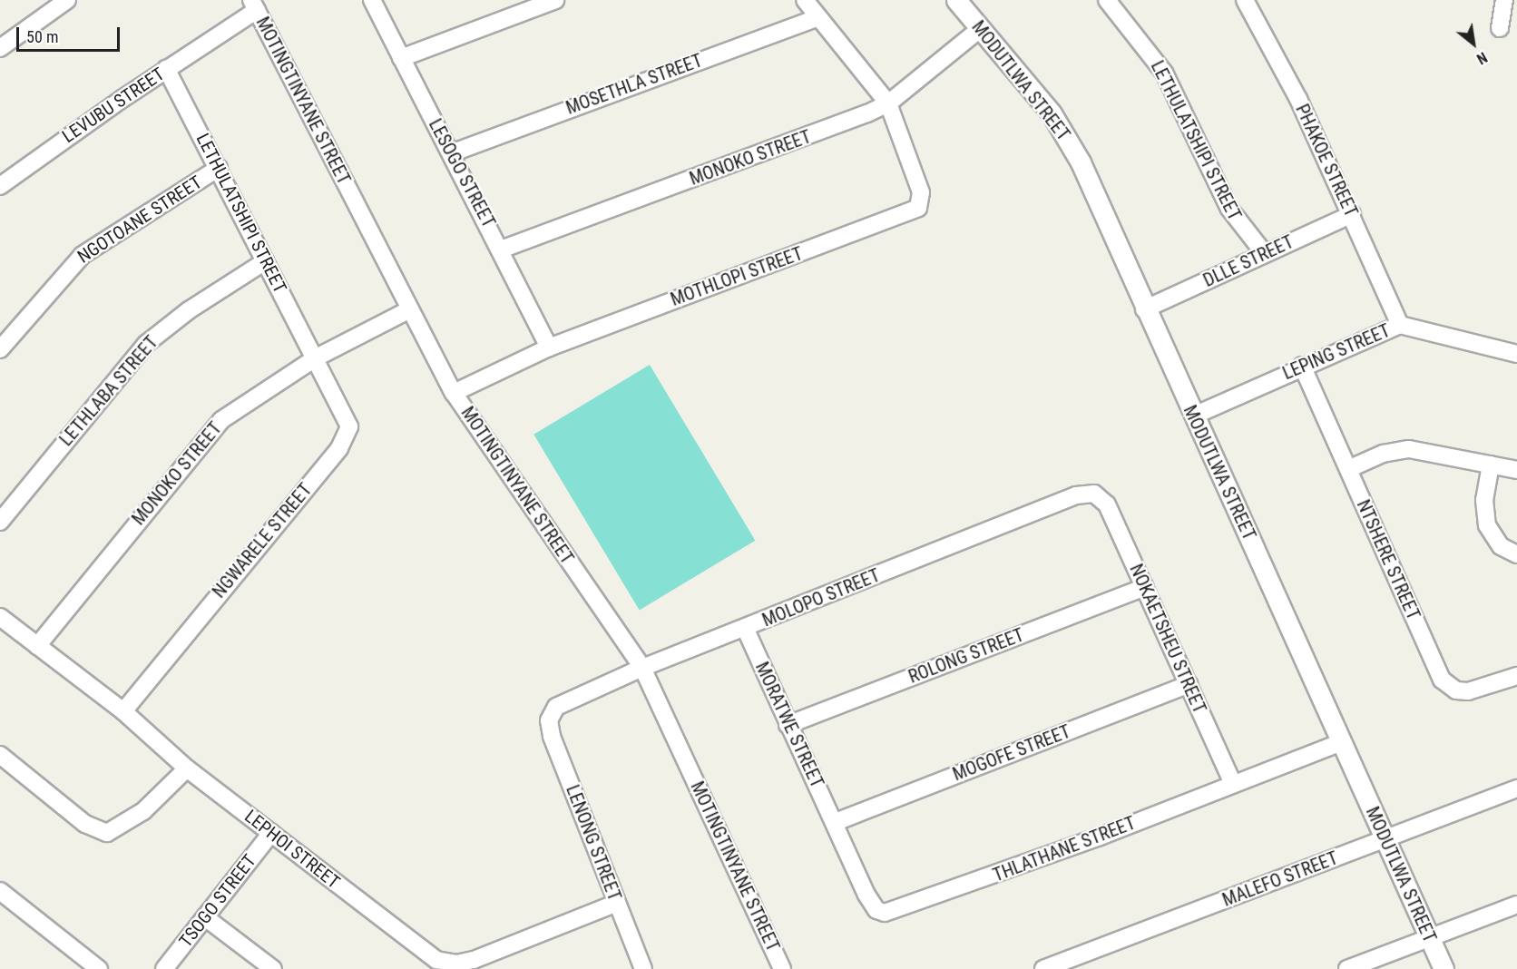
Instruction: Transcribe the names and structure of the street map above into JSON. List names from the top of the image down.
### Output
{
  "streets": {
    "street": [
      "MODUTLWA STREET",
      "MOSETHLA STREET",
      "MOTINGTINYANE STREET",
      "LEVUBU STREET",
      "LETHULATSHIPI STREET",
      "MONOKO STREET",
      "PHAKOE STREET",
      "LESOGO STREET",
      "NGOTOANE STREET",
      "DLLE STREET",
      "MOTHLOPI STREET",
      "LEPING STREET",
      "LETHLABA STREET",
      "NGWARELE STREET",
      "NTSHERE STREET",
      "MOLOPO STREET",
      "NOKAETSHEU STREET",
      "ROLONG STREET",
      "MORATWE STREET",
      "MOGOFE STREET",
      "LENONG STREET",
      "LEPHOI STREET",
      "THLATHANE STREET",
      "MALEFO STREET",
      "TSOGO STREET"
    ]
  },
  "crossings": [
    ["MODUTLWA STREET", "MONOKO STREET"],
    ["MODUTLWA STREET", "DLLE STREET"],
    ["MODUTLWA STREET", "LEPING STREET"],
    ["MODUTLWA STREET", "THLATHANE STREET"],
    ["MODUTLWA STREET", "MALEFO STREET"],
    ["MOSETHLA STREET", "LESOGO STREET"],
    ["MOSETHLA STREET", "MOTHLOPI STREET"],
    ["MOTINGTINYANE STREET", "LEVUBU STREET"],
    ["MOTINGTINYANE STREET", "MONOKO STREET"],
    ["MOTINGTINYANE STREET", "MOTHLOPI STREET"],
    ["MOTINGTINYANE STREET", "MOLOPO STREET"],
    ["LEVUBU STREET", "LETHULATSHIPI STREET"],
    ["LETHULATSHIPI STREET", "MONOKO STREET"],
    ["LETHULATSHIPI STREET", "NGOTOANE STREET"],
    ["LETHULATSHIPI STREET", "DLLE STREET"],
    ["LETHULATSHIPI STREET", "LETHLABA STREET"],
    ["LETHULATSHIPI STREET", "NGWARELE STREET"],
    ["MONOKO STREET", "LESOGO STREET"],
    ["MONOKO STREET", "MOTHLOPI STREET"],
    ["MONOKO STREET", "NGWARELE STREET"],
    ["MONOKO STREET", "LEPHOI STREET"],
    ["PHAKOE STREET", "DLLE STREET"],
    ["PHAKOE STREET", "LEPING STREET"],
    ["LESOGO STREET", "MOTHLOPI STREET"],
    ["LEPING STREET", "NTSHERE STREET"],
    ["NGWARELE STREET", "LEPHOI STREET"],
    ["MOLOPO STREET", "NOKAETSHEU STREET"],
    ["MOLOPO STREET", "MORATWE STREET"],
    ["MOLOPO STREET", "LENONG STREET"],
    ["NOKAETSHEU STREET", "ROLONG STREET"],
    ["NOKAETSHEU STREET", "MOGOFE STREET"],
    ["NOKAETSHEU STREET", "THLATHANE STREET"],
    ["ROLONG STREET", "MORATWE STREET"],
    ["MORATWE STREET", "MOGOFE STREET"],
    ["MORATWE STREET", "THLATHANE STREET"],
    ["MOGOFE STREET", "THLATHANE STREET"],
    ["LENONG STREET", "LEPHOI STREET"],
    ["LEPHOI STREET", "TSOGO STREET"]
  ],
  "scale_bar": "50 m",
  "north": "bottom right"
}
